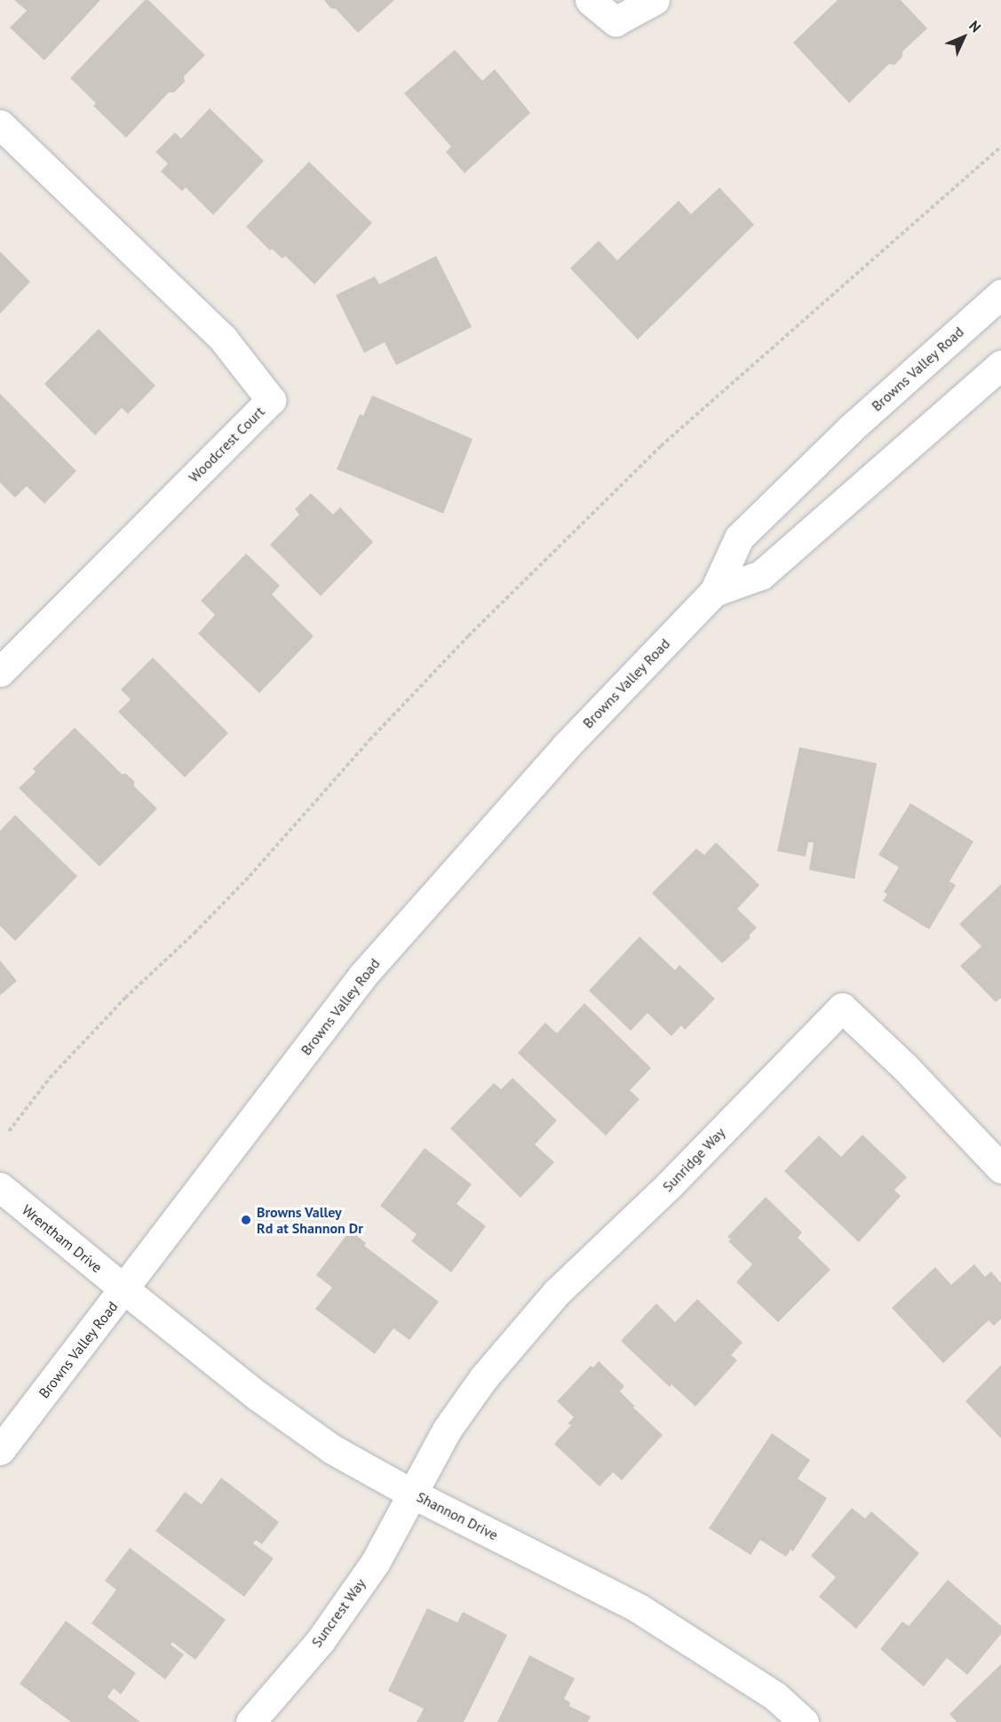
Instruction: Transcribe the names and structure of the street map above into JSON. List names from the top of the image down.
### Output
{
  "streets": {
    "street": [
      "Browns Valley Road",
      "Woodcrest Court",
      "Sunridge Way",
      "Wrentham Drive",
      "Shannon Drive",
      "Suncrest Way"
    ]
  },
  "crossings": [
    ["Browns Valley Road", "Wrentham Drive"],
    ["Browns Valley Road", "Shannon Drive"],
    ["Sunridge Way", "Shannon Drive"],
    ["Sunridge Way", "Suncrest Way"],
    ["Wrentham Drive", "Shannon Drive"],
    ["Shannon Drive", "Suncrest Way"]
  ],
  "places": ["Browns Valley Rd at Shannon Dr"],
  "north": "top right"
}
